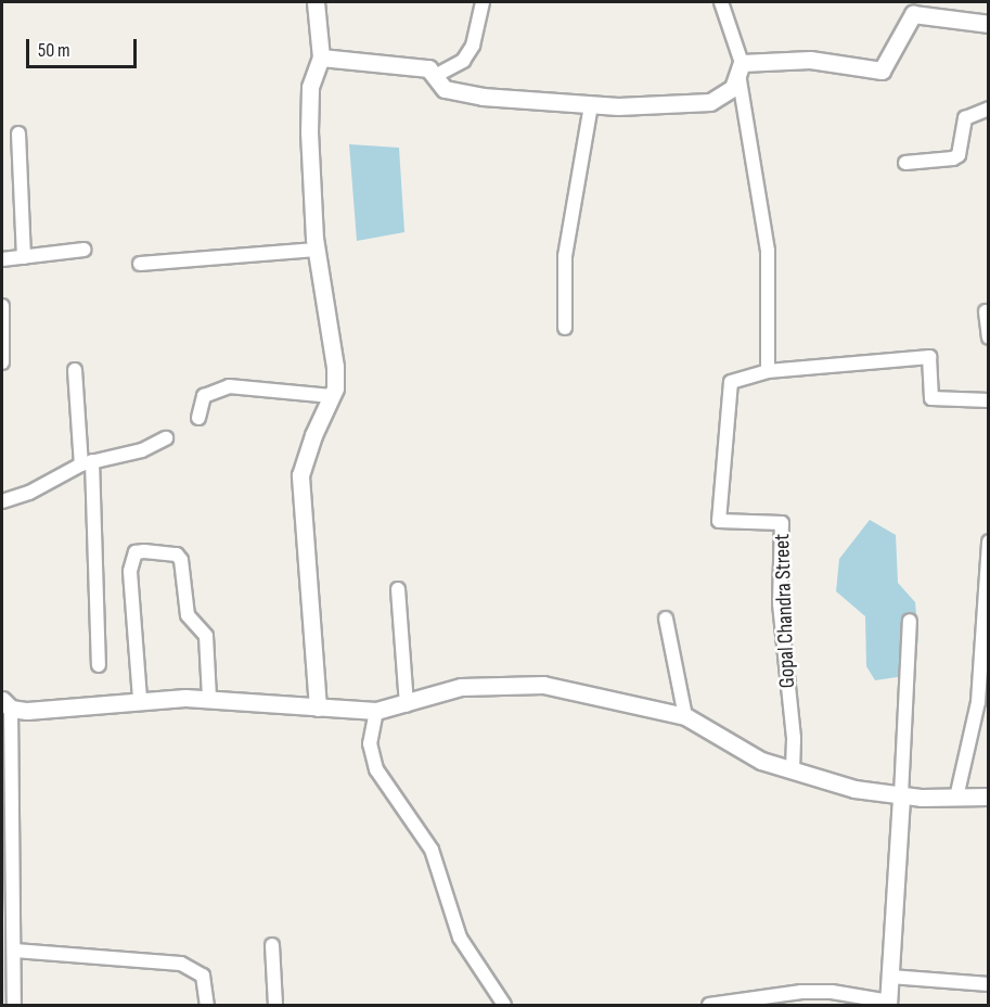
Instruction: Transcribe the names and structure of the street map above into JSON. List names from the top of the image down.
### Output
{
  "streets": {
    "street": ["Gopal Chandra Street"]
  },
  "scale_bar": "50 m"
}
